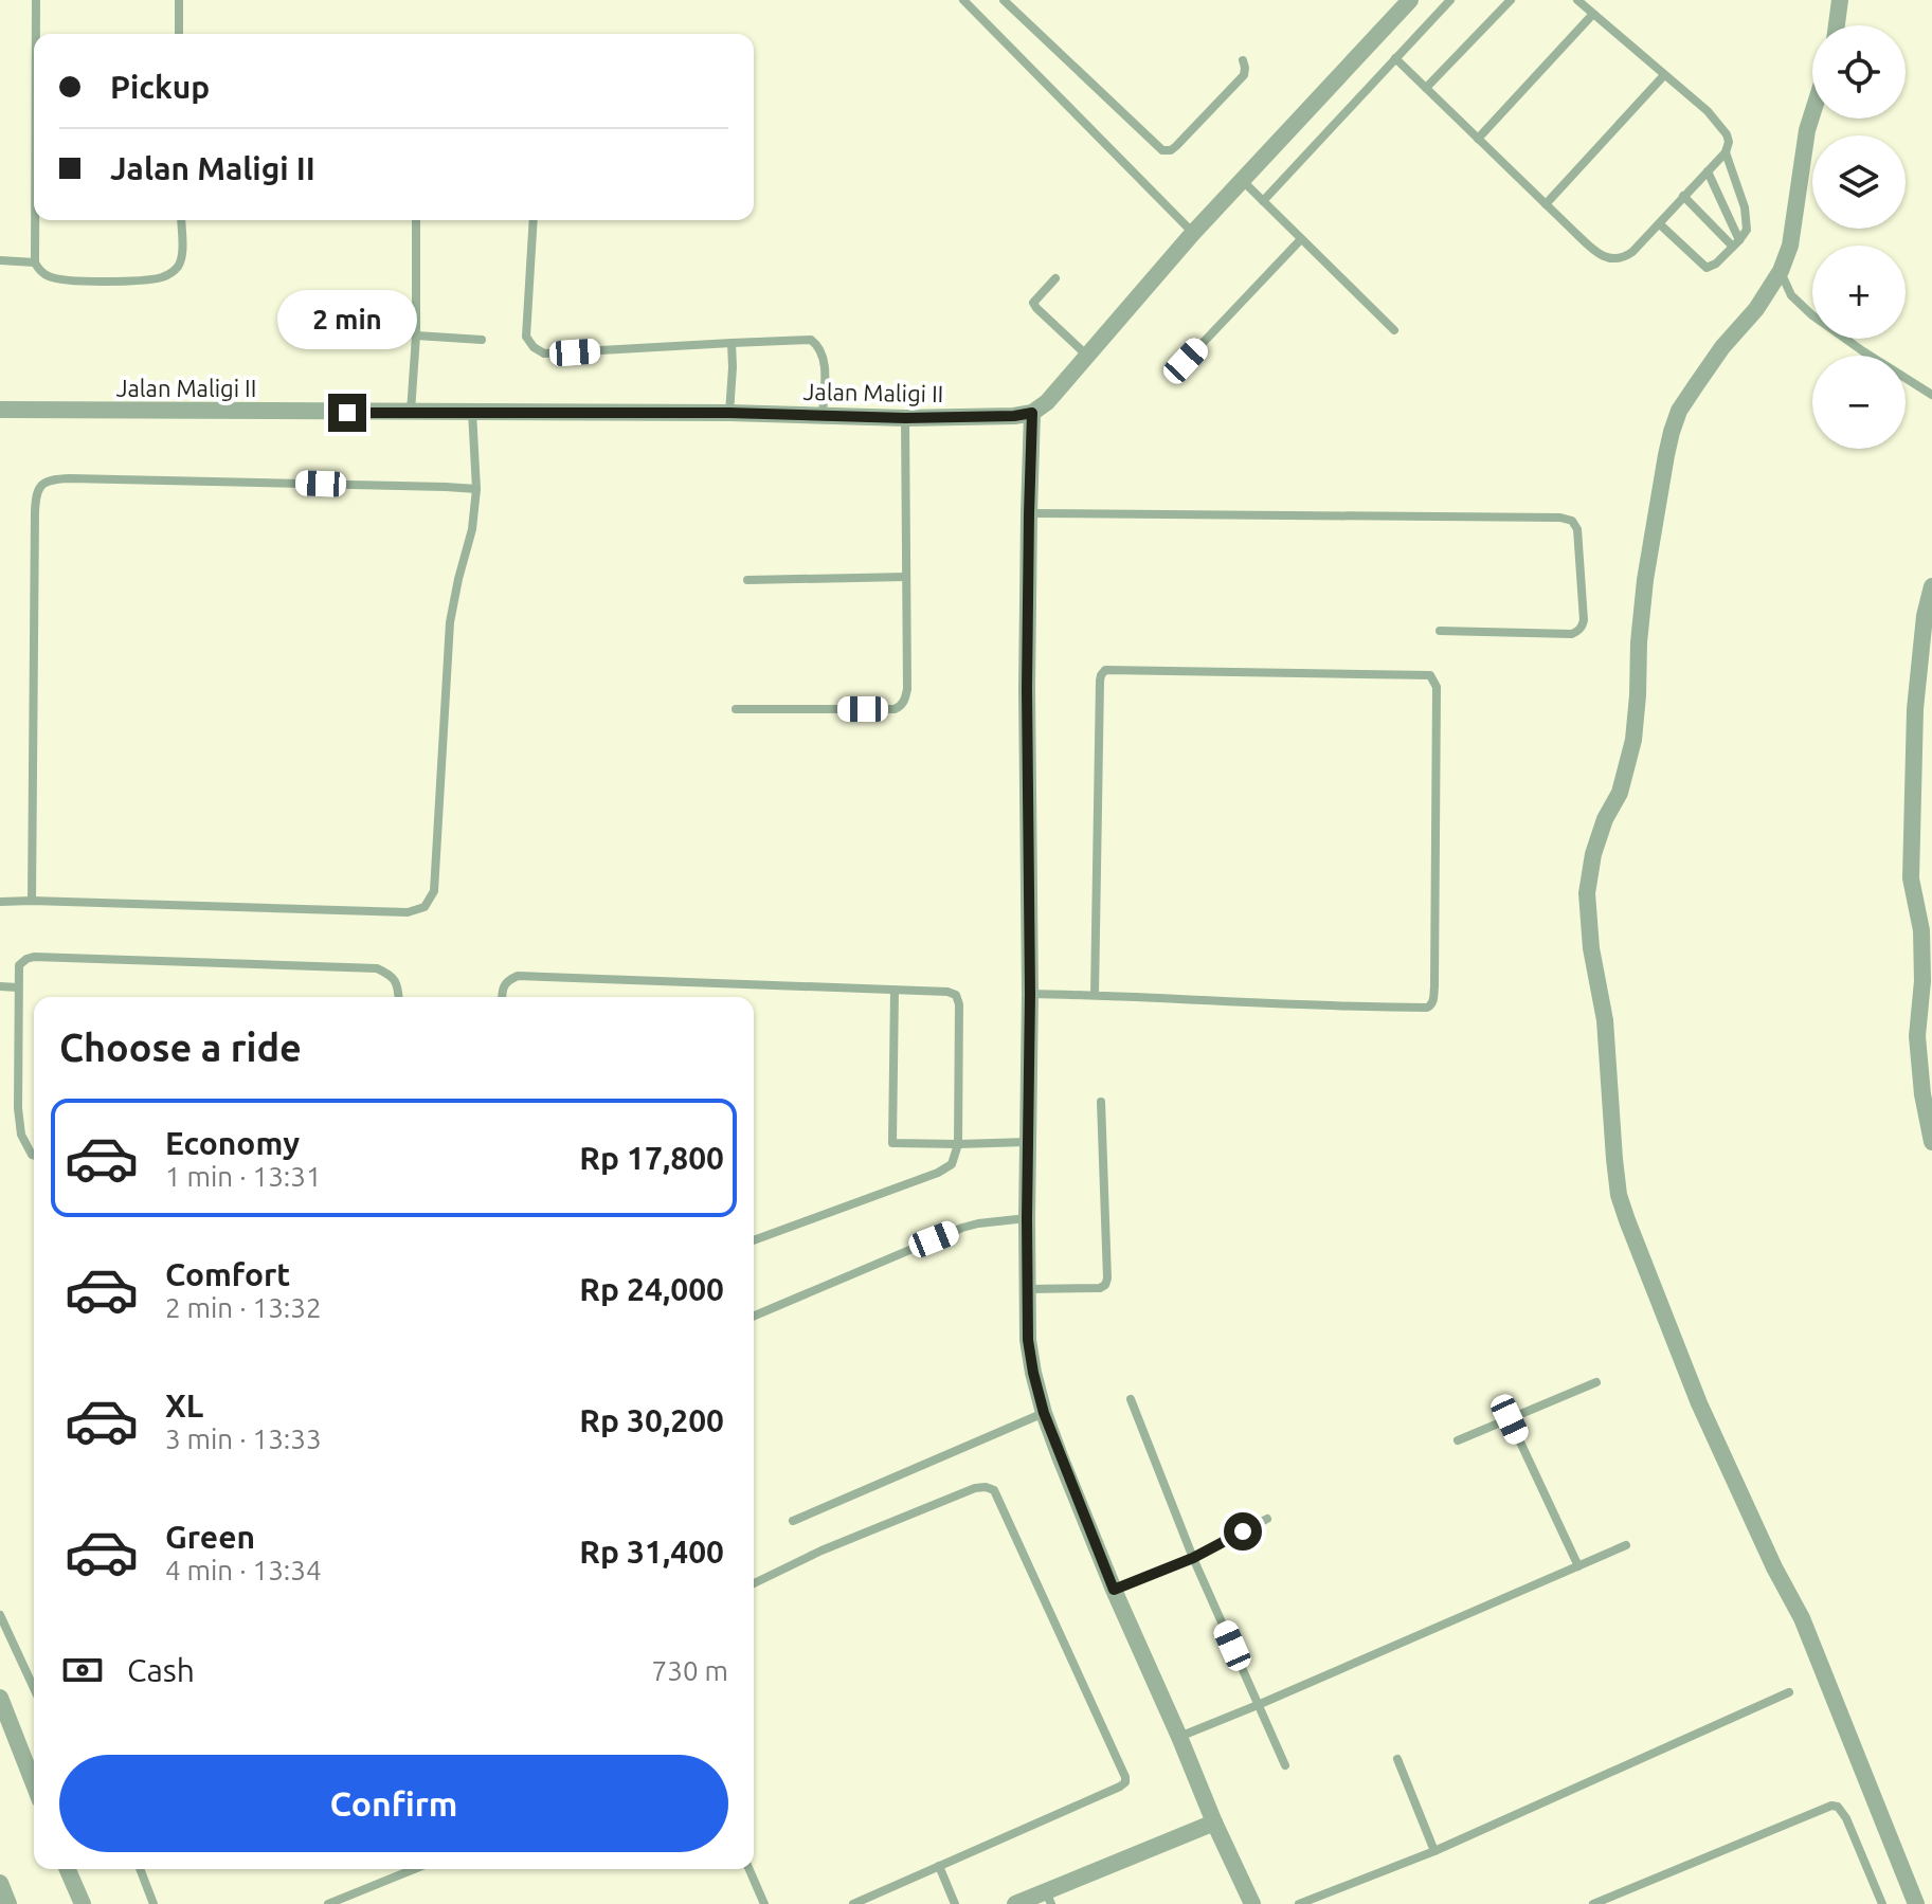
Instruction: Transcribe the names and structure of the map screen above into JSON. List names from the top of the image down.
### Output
{
  "streets": {
    "street": ["Jalan Maligi II"]
  },
  "page": {
    "map_buttons": ["+", "−"],
    "banner": ["Pickup", "Jalan Maligi II"],
    "bubble": "2 min",
    "heading": "Choose a ride",
    "list": [
      {
        "name": "Economy",
        "note": "1 min · 13:31",
        "value": "Rp 17,800"
      },
      {
        "name": "Comfort",
        "note": "2 min · 13:32",
        "value": "Rp 24,000"
      },
      {
        "name": "XL",
        "note": "3 min · 13:33",
        "value": "Rp 30,200"
      },
      {
        "name": "Green",
        "note": "4 min · 13:34",
        "value": "Rp 31,400"
      }
    ],
    "pay": ["Cash", "730 m"],
    "buttons": "Confirm"
  }
}
